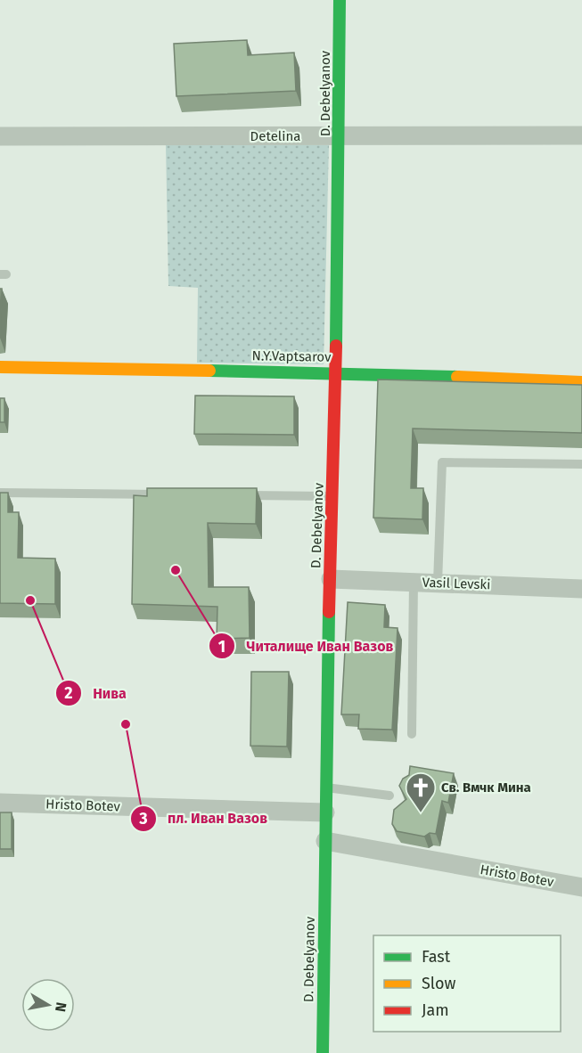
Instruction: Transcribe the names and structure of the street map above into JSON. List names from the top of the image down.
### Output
{
  "streets": {
    "street": [
      "D. Debelyanov",
      "Detelina",
      "N.Y.Vaptsarov",
      "Vasil Levski",
      "Hristo Botev"
    ]
  },
  "crossings": [
    ["D. Debelyanov", "Detelina"],
    ["D. Debelyanov", "N.Y.Vaptsarov"],
    ["D. Debelyanov", "Vasil Levski"],
    ["D. Debelyanov", "Hristo Botev"]
  ],
  "places": {
    "other": ["Читалище Иван Вазов", "Нива", "пл. Иван Вазов"],
    "church": ["Св. Вмчк Мина"]
  },
  "legend": ["Fast", "Slow", "Jam"],
  "north": "right"
}
